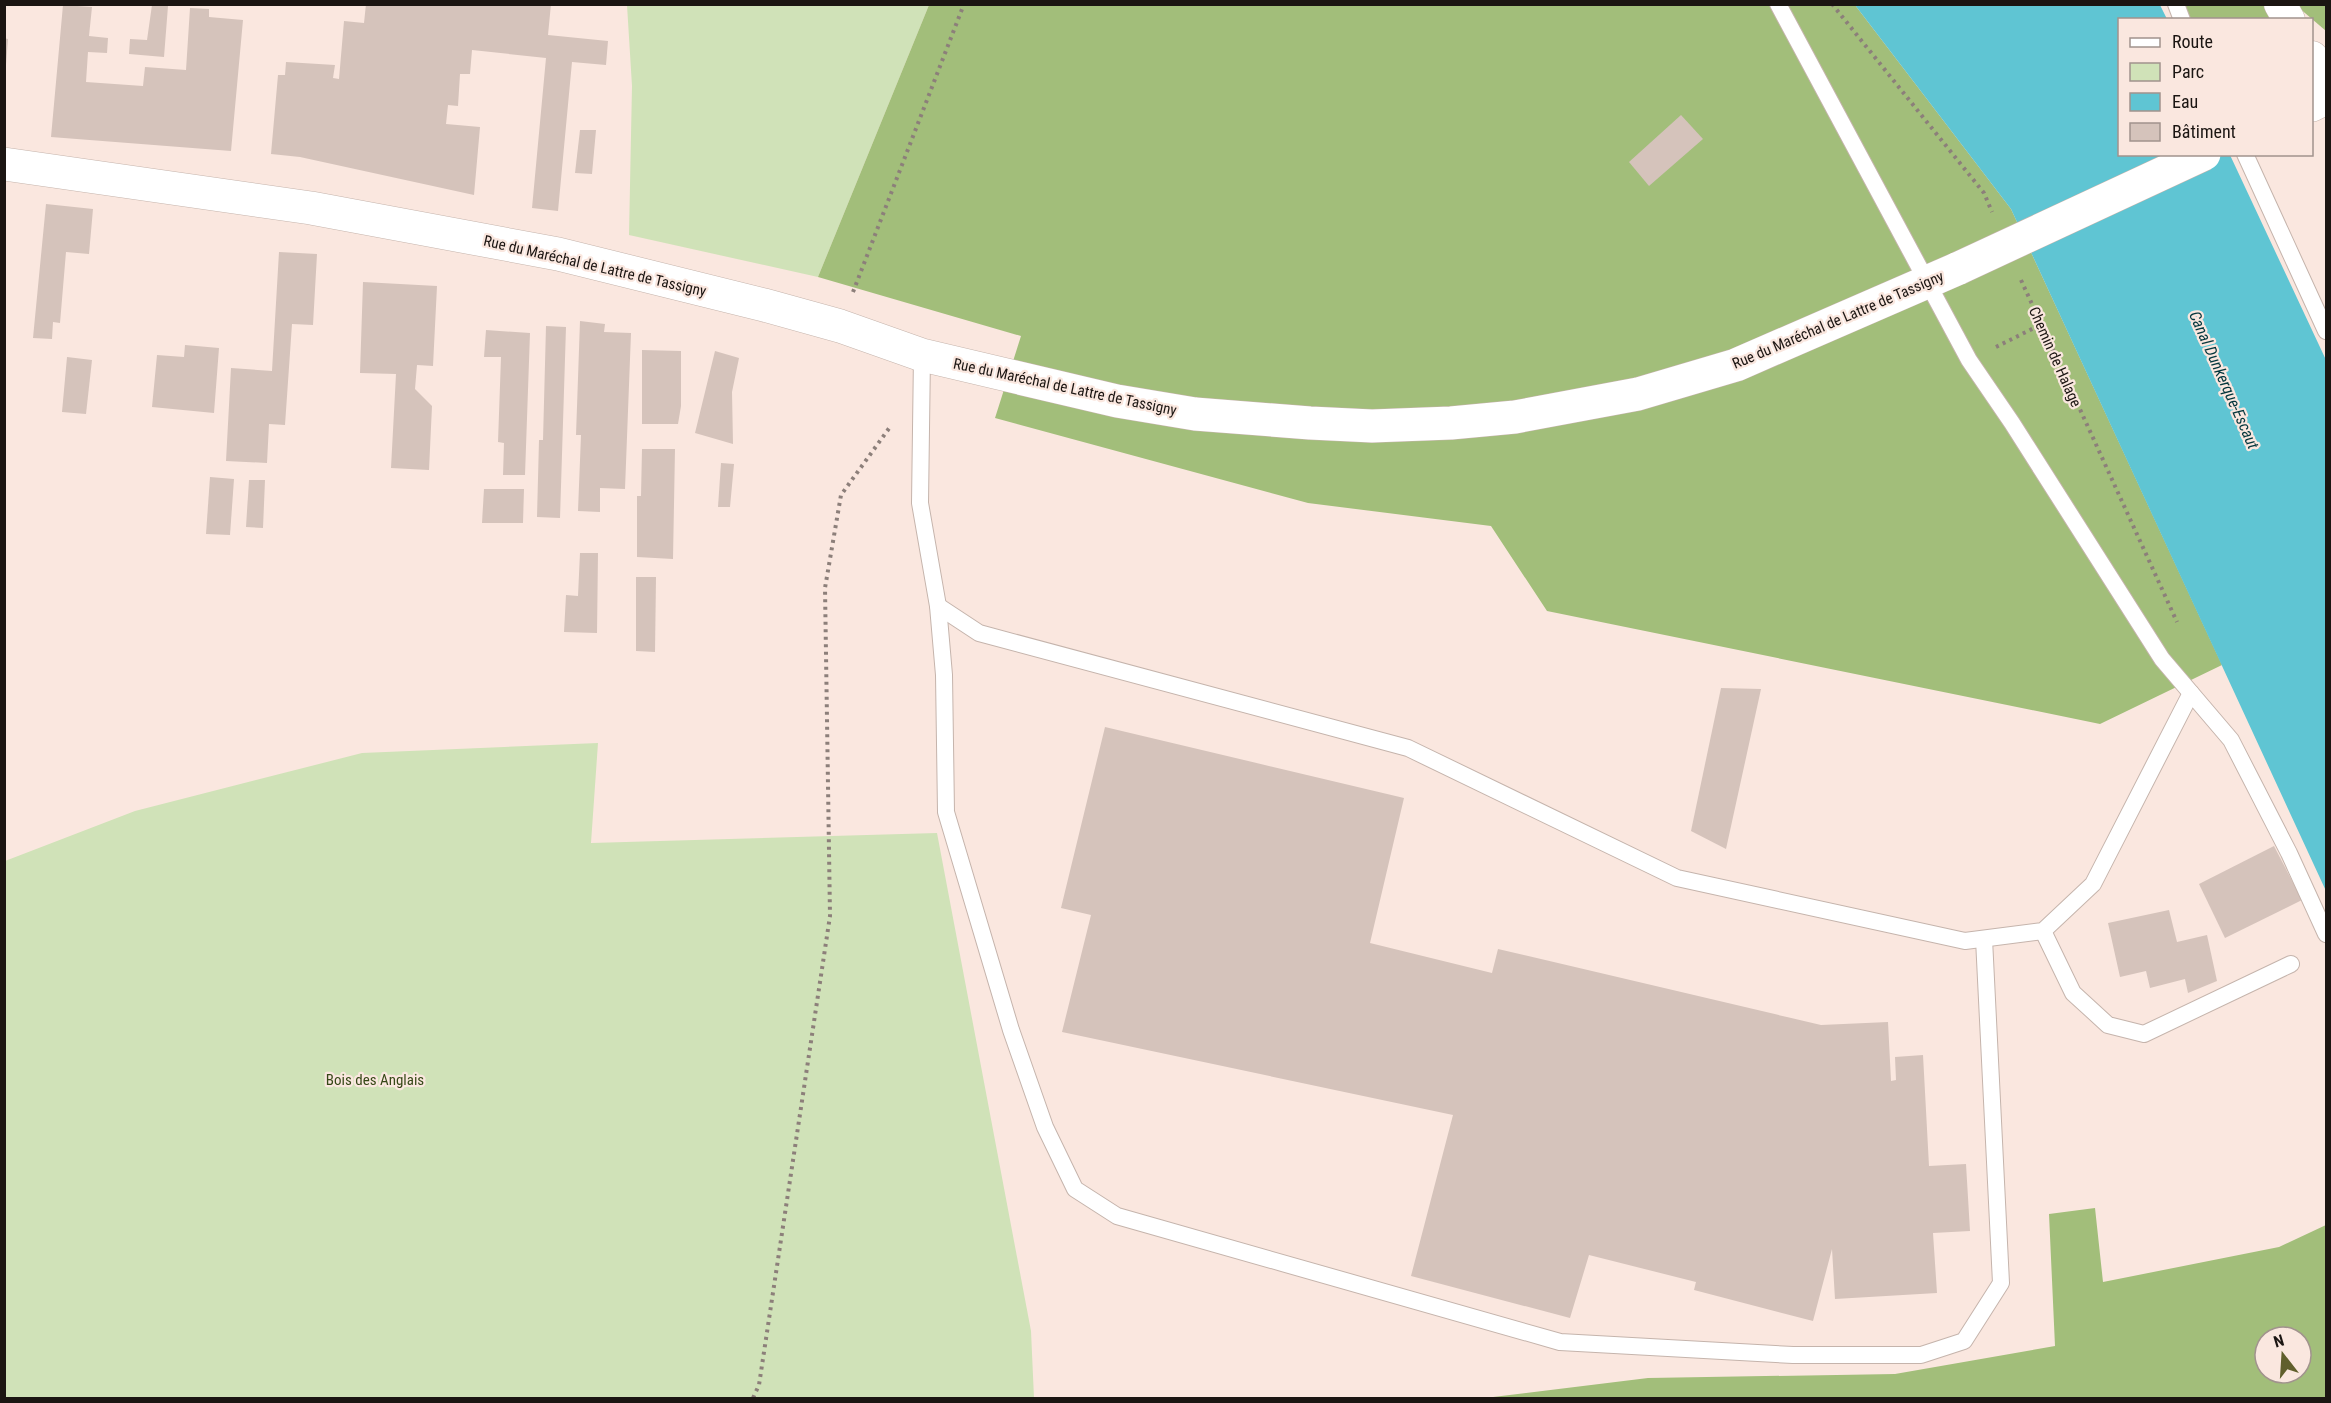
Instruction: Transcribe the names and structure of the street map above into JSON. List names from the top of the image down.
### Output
{
  "streets": {
    "street": ["Rue du Maréchal de Lattre de Tassigny"],
    "path": ["Chemin de Halage"]
  },
  "water": ["Canal Dunkerque-Escaut"],
  "parks": ["Bois des Anglais"],
  "legend": [
    "Route",
    "Parc",
    "Eau",
    "Bâtiment"
  ],
  "north": "top"
}
